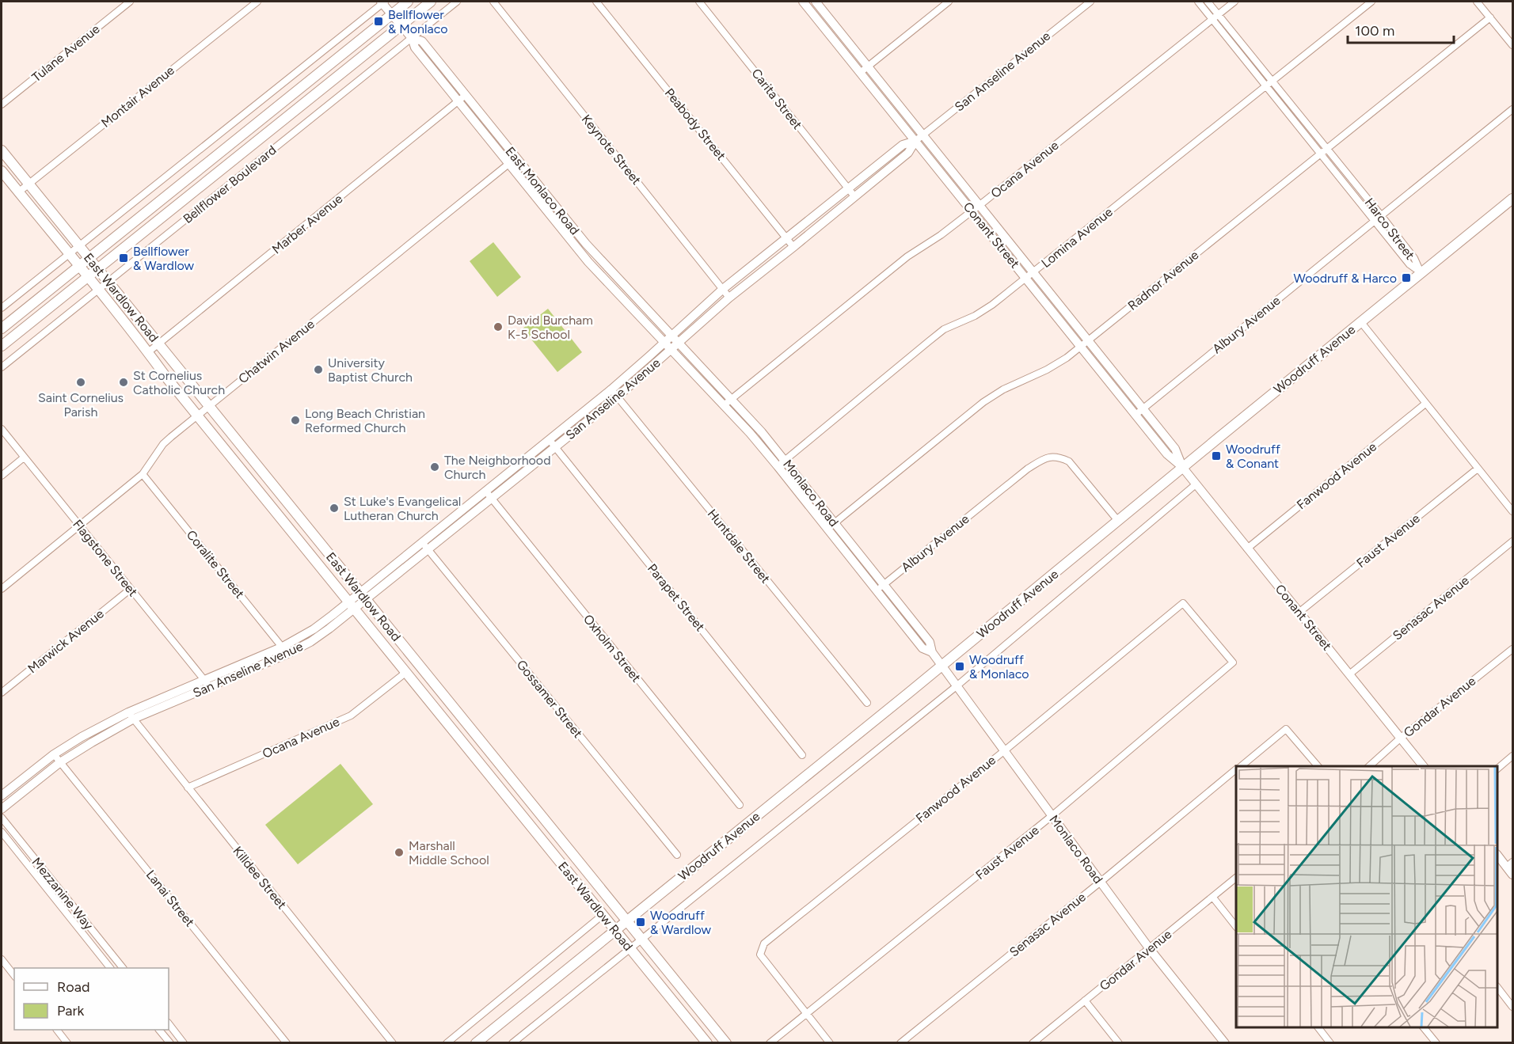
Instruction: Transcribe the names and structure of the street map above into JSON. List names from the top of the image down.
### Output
{
  "streets": {
    "main road": ["Bellflower Boulevard", "East Wardlow Road", "Woodruff Avenue"],
    "street": [
      "Tulane Avenue",
      "San Anseline Avenue",
      "Montair Avenue",
      "Carita Street",
      "Peabody Street",
      "Keynote Street",
      "Ocana Avenue",
      "East Monlaco Road",
      "Marber Avenue",
      "Harco Street",
      "Conant Street",
      "Lomina Avenue",
      "Radnor Avenue",
      "Albury Avenue",
      "Chatwin Avenue",
      "Fanwood Avenue",
      "Monlaco Road",
      "Faust Avenue",
      "Huntdale Street",
      "Flagstone Street",
      "Coralite Street",
      "Parapet Street",
      "Senasac Avenue",
      "Marwick Avenue",
      "Oxholm Street",
      "Gossamer Street",
      "Gondar Avenue",
      "Killdee Street",
      "Mezzanine Way",
      "Lanai Street"
    ]
  },
  "crossings": [
    ["San Anseline Avenue", "Carita Street"],
    ["San Anseline Avenue", "Peabody Street"],
    ["San Anseline Avenue", "Keynote Street"],
    ["San Anseline Avenue", "East Monlaco Road"],
    ["San Anseline Avenue", "Conant Street"],
    ["San Anseline Avenue", "East Wardlow Road"],
    ["San Anseline Avenue", "Monlaco Road"],
    ["San Anseline Avenue", "Huntdale Street"],
    ["San Anseline Avenue", "Flagstone Street"],
    ["San Anseline Avenue", "Coralite Street"],
    ["San Anseline Avenue", "Parapet Street"],
    ["San Anseline Avenue", "Oxholm Street"],
    ["San Anseline Avenue", "Gossamer Street"],
    ["San Anseline Avenue", "Killdee Street"],
    ["San Anseline Avenue", "Lanai Street"],
    ["Montair Avenue", "East Wardlow Road"],
    ["Ocana Avenue", "Harco Street"],
    ["Ocana Avenue", "Conant Street"],
    ["Ocana Avenue", "East Wardlow Road"],
    ["Ocana Avenue", "Monlaco Road"],
    ["Ocana Avenue", "Killdee Street"],
    ["Bellflower Boulevard", "East Monlaco Road"],
    ["Bellflower Boulevard", "East Wardlow Road"],
    ["East Monlaco Road", "Marber Avenue"],
    ["East Monlaco Road", "Chatwin Avenue"],
    ["East Monlaco Road", "Monlaco Road"],
    ["Marber Avenue", "East Wardlow Road"],
    ["Harco Street", "Lomina Avenue"],
    ["Harco Street", "Radnor Avenue"],
    ["Harco Street", "Albury Avenue"],
    ["Harco Street", "Woodruff Avenue"],
    ["Conant Street", "Lomina Avenue"],
    ["Conant Street", "Radnor Avenue"],
    ["Conant Street", "Albury Avenue"],
    ["Conant Street", "Woodruff Avenue"],
    ["Conant Street", "Fanwood Avenue"],
    ["Conant Street", "Faust Avenue"],
    ["Conant Street", "Senasac Avenue"],
    ["Conant Street", "Gondar Avenue"],
    ["Lomina Avenue", "Monlaco Road"],
    ["Radnor Avenue", "Monlaco Road"],
    ["East Wardlow Road", "Chatwin Avenue"],
    ["East Wardlow Road", "Woodruff Avenue"],
    ["Albury Avenue", "Woodruff Avenue"],
    ["Albury Avenue", "Monlaco Road"],
    ["Chatwin Avenue", "Flagstone Street"],
    ["Chatwin Avenue", "Coralite Street"],
    ["Woodruff Avenue", "Monlaco Road"],
    ["Fanwood Avenue", "Monlaco Road"],
    ["Fanwood Avenue", "Faust Avenue"],
    ["Monlaco Road", "Faust Avenue"],
    ["Monlaco Road", "Senasac Avenue"],
    ["Monlaco Road", "Gondar Avenue"],
    ["Flagstone Street", "Marwick Avenue"]
  ],
  "places": {
    "transit": [
      "Bellflower & Monlaco",
      "Bellflower & Wardlow",
      "Woodruff & Harco",
      "Woodruff & Conant",
      "Woodruff & Monlaco",
      "Woodruff & Wardlow"
    ],
    "other": [
      "David Burcham K-5 School",
      "University Baptist Church",
      "Saint Cornelius Parish",
      "St Cornelius Catholic Church",
      "Long Beach Christian Reformed Church",
      "The Neighborhood Church",
      "St Luke's Evangelical Lutheran Church",
      "Marshall Middle School"
    ]
  },
  "legend": ["Road", "Park"],
  "scale_bar": "100 m"
}
